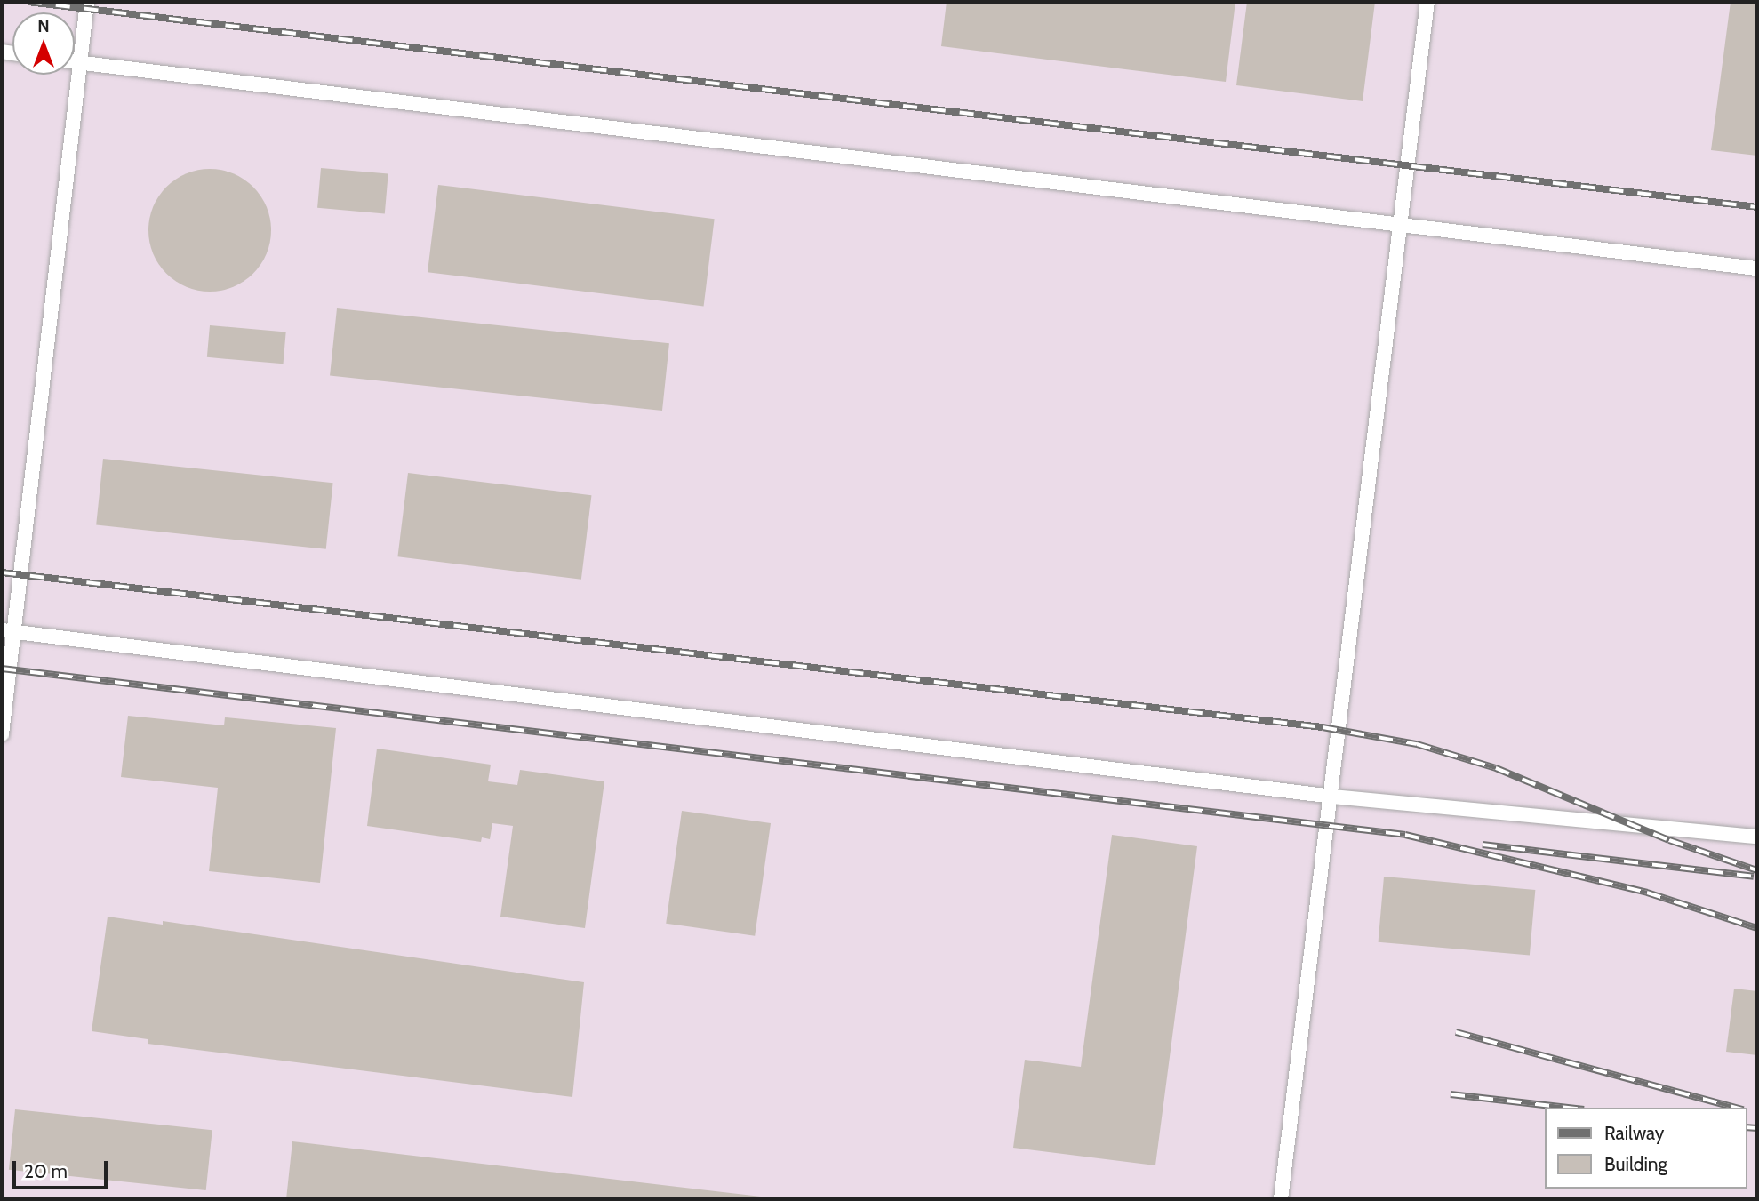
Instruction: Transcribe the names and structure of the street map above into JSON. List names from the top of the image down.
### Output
{
  "legend": ["Railway", "Building"],
  "scale_bar": "20 m",
  "north": "top"
}
